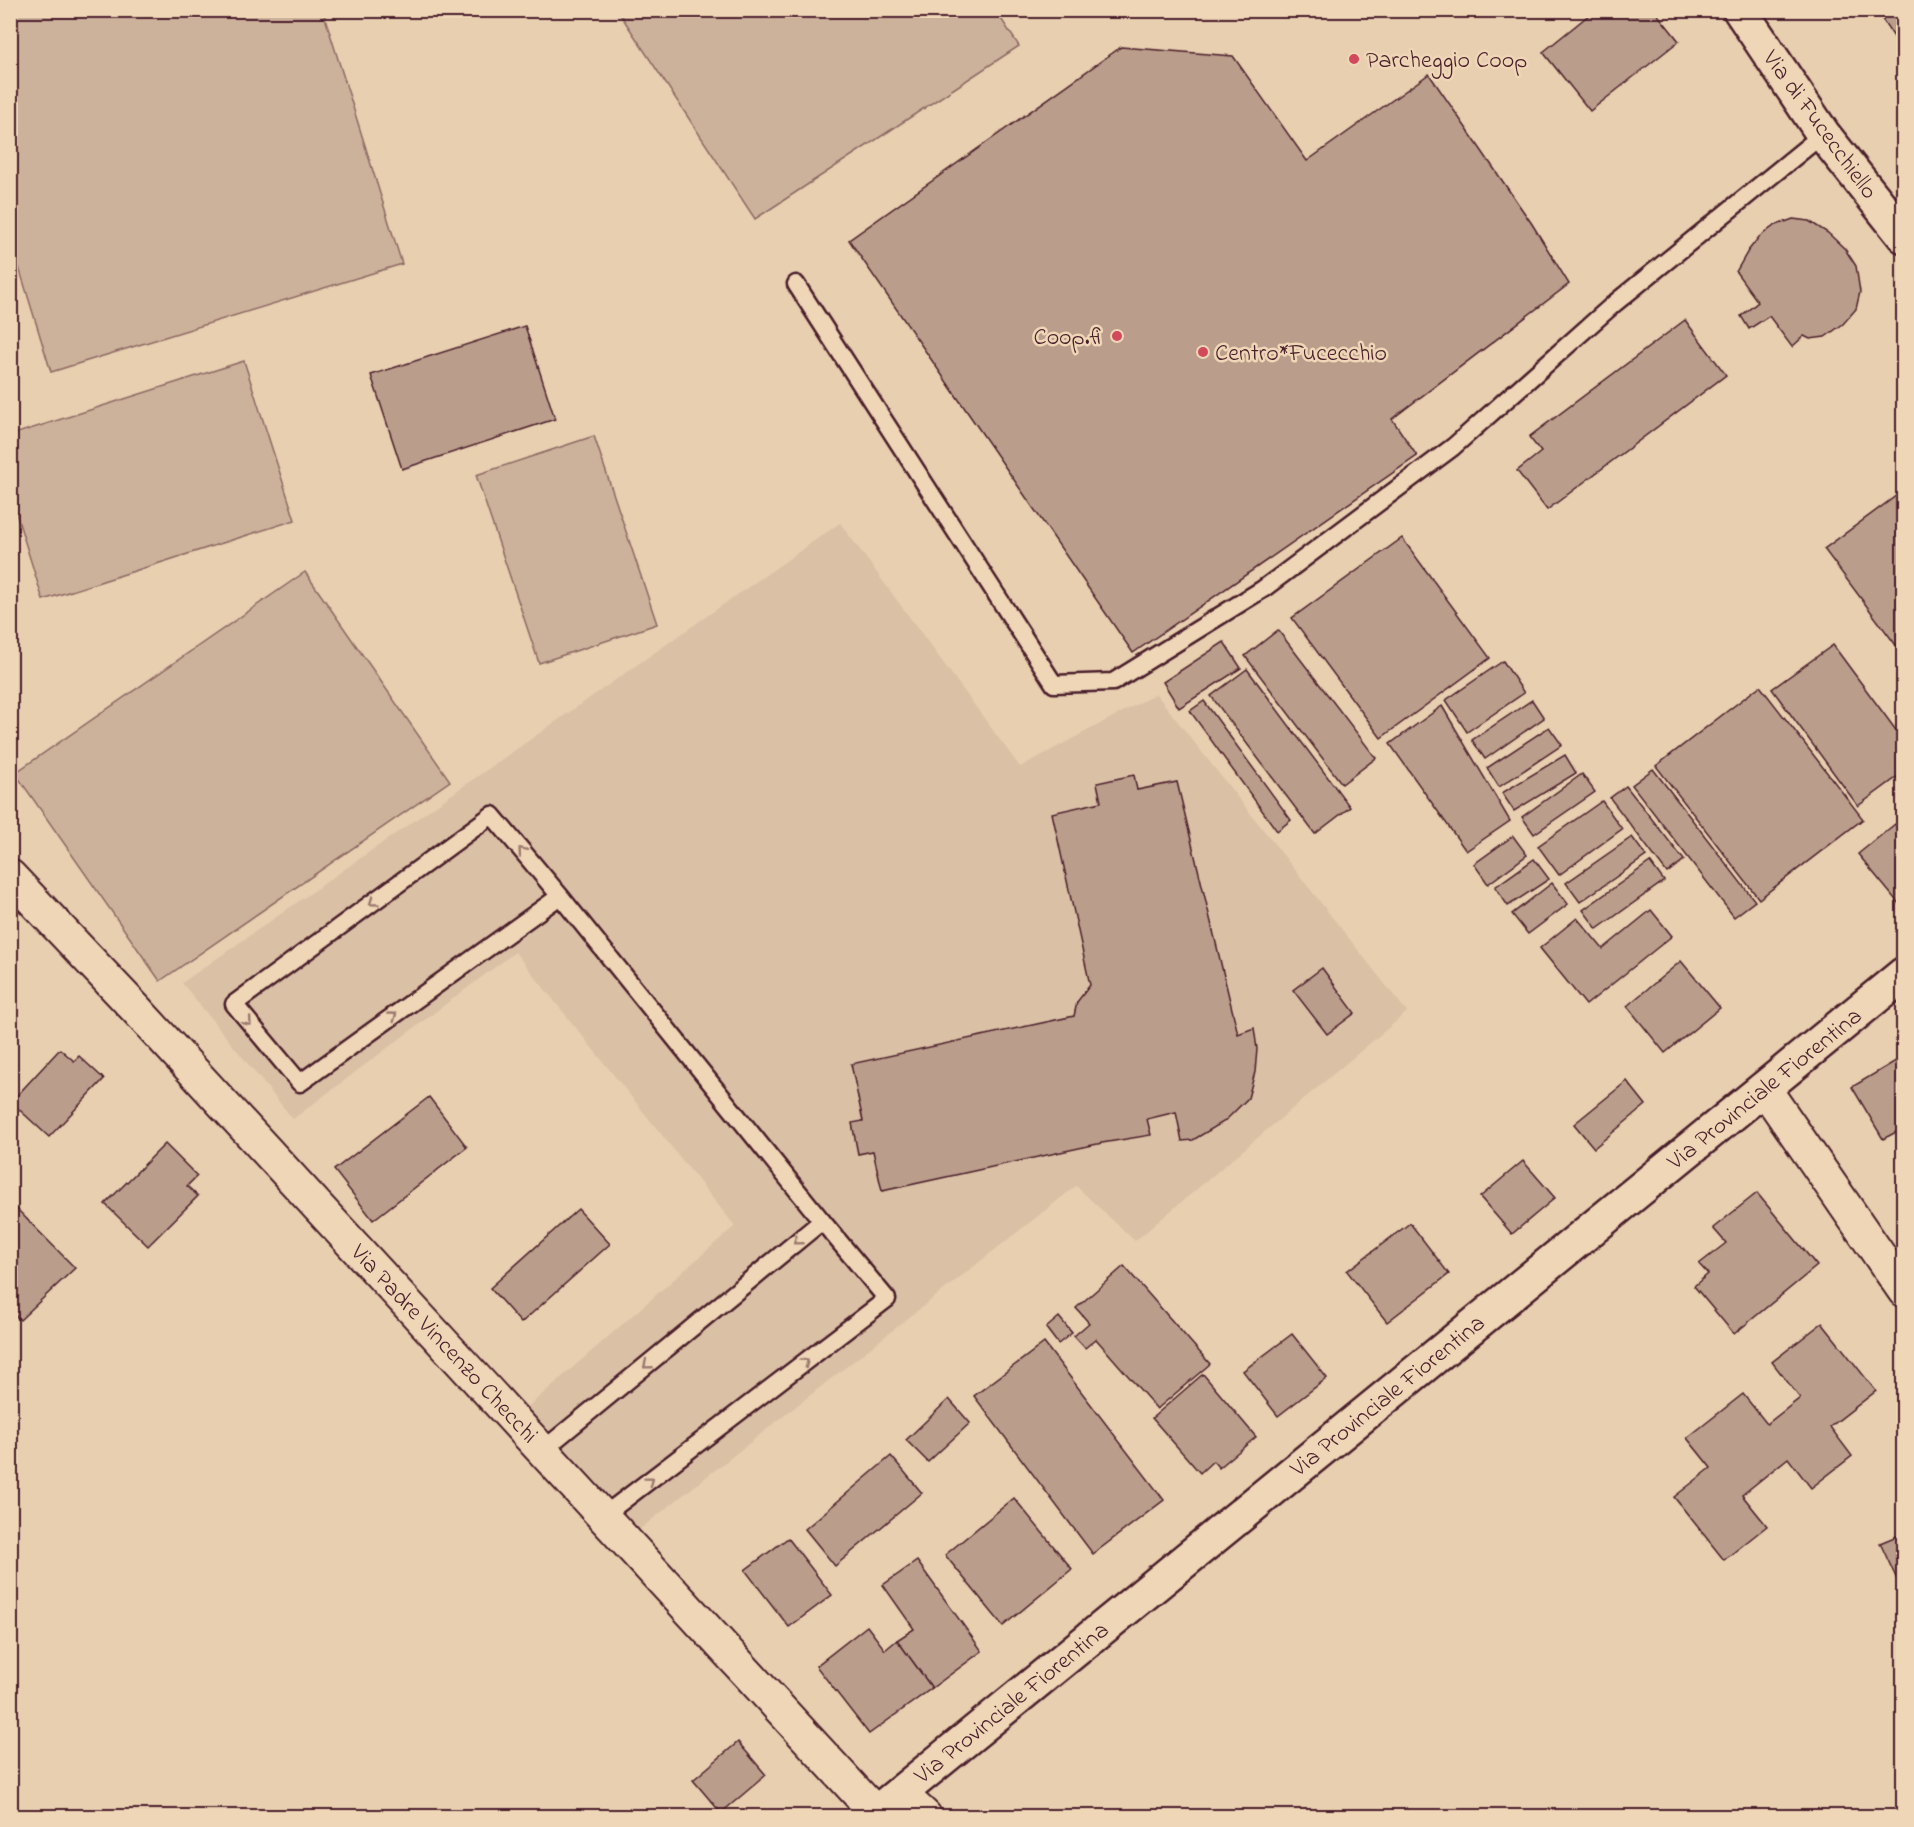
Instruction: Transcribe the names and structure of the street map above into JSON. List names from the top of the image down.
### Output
{
  "streets": {
    "main road": ["Via di Fucecchiello", "Via Provinciale Fiorentina"],
    "street": ["Via Padre Vincenzo Checchi"]
  },
  "crossings": [
    ["Via Provinciale Fiorentina", "Via Padre Vincenzo Checchi"]
  ],
  "places": ["Parcheggio Coop", "Coop.fi", "Centro*Fucecchio"]
}
